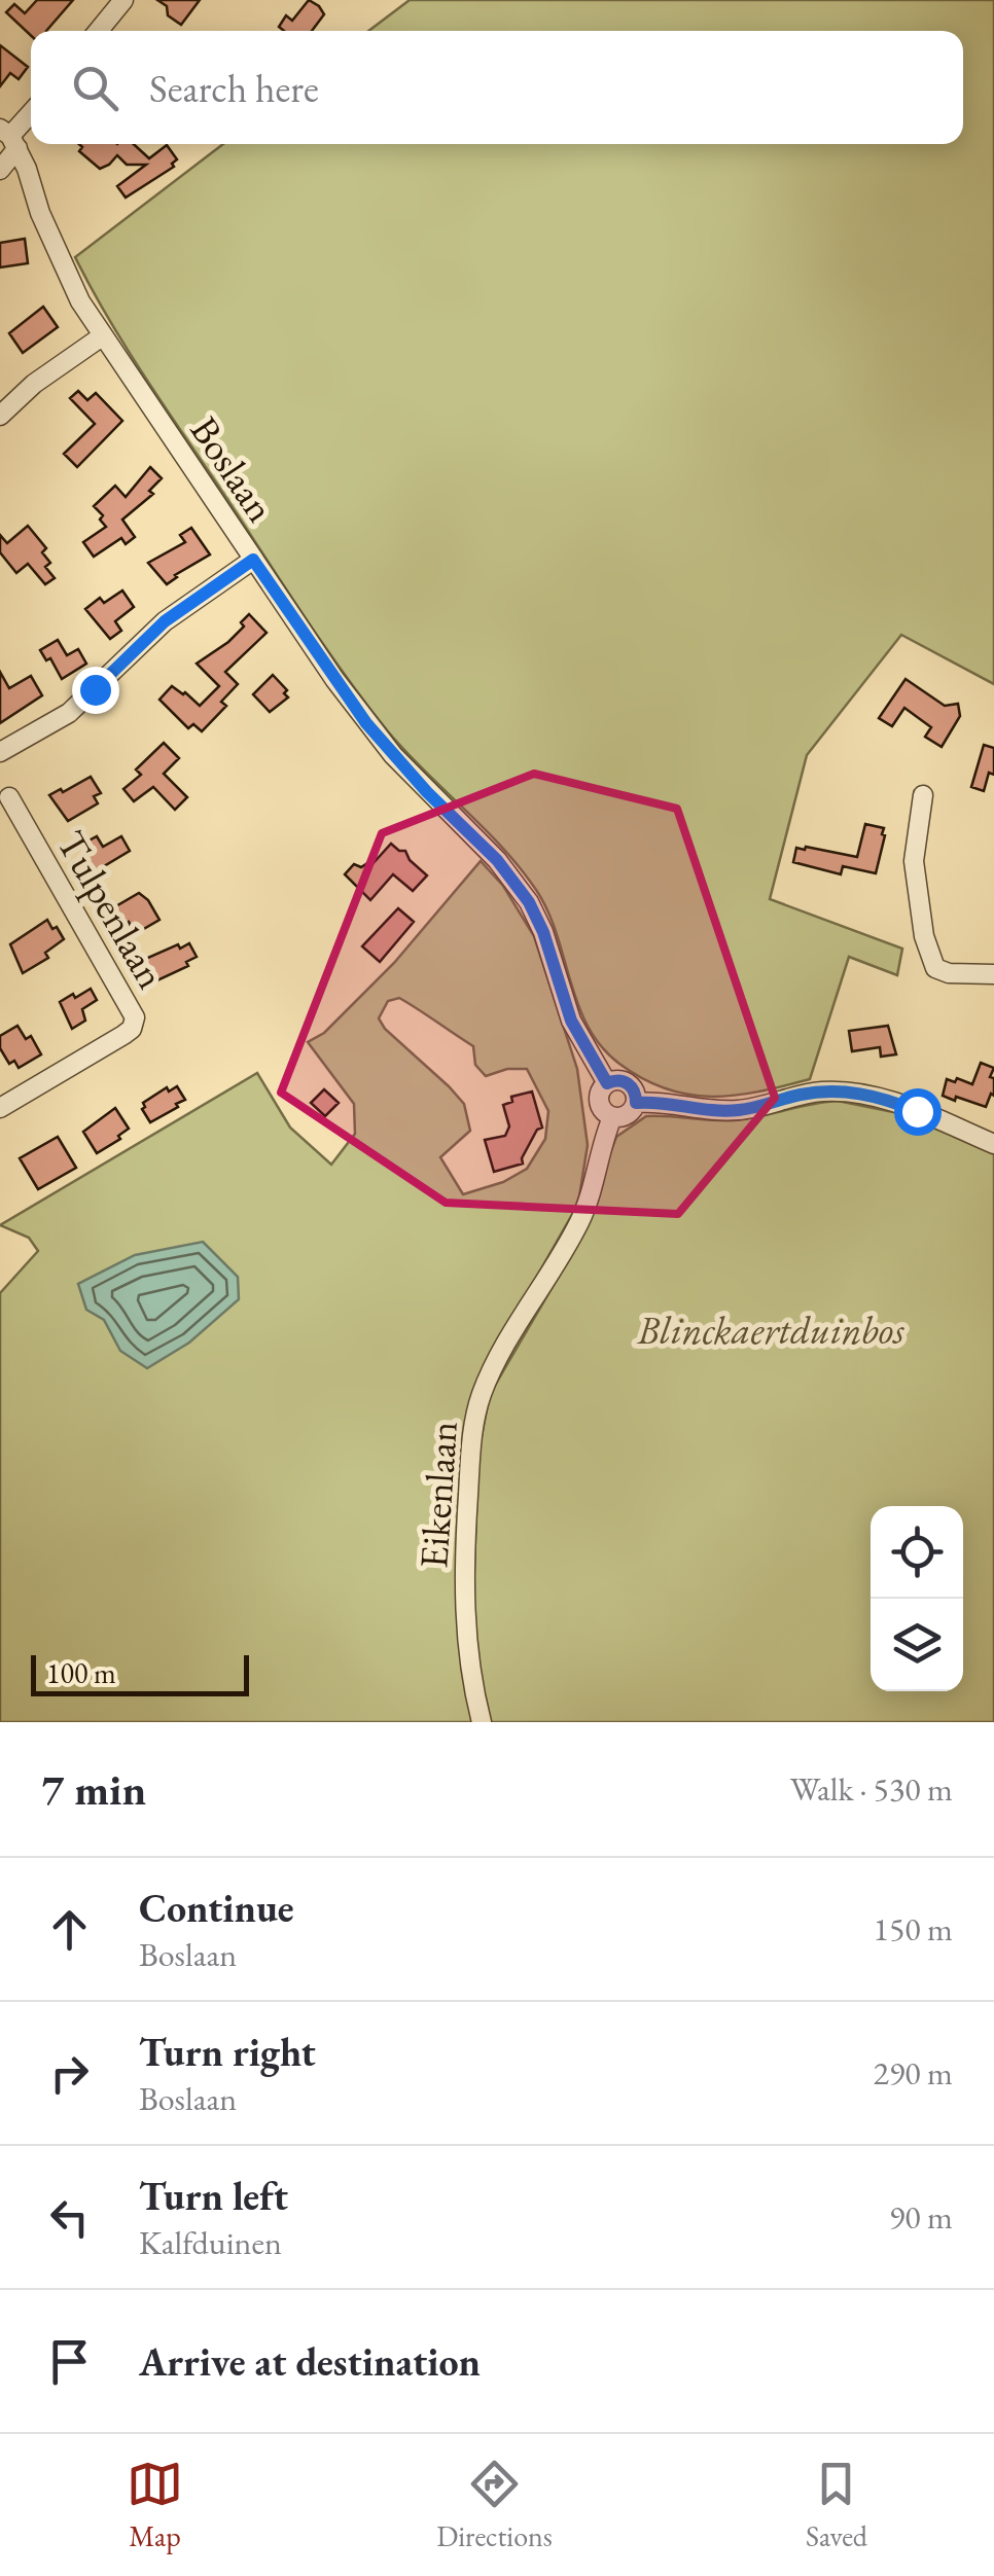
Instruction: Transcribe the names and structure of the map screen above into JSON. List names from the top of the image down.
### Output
{
  "streets": {
    "street": ["Boslaan", "Tulpenlaan", "Eikenlaan"]
  },
  "crossings": [
    ["Boslaan", "Eikenlaan"]
  ],
  "parks": ["Blinckaertduinbos"],
  "scale_bar": "100 m",
  "page": {
    "search": "Search here",
    "scale": "100 m",
    "heading": ["7 min", "Walk · 530 m"],
    "list": [
      ["Continue", "Boslaan", "150 m"],
      ["Turn right", "Boslaan", "290 m"],
      ["Turn left", "Kalfduinen", "90 m"],
      "Arrive at destination"
    ],
    "nav": ["Map", "Directions", "Saved"]
  }
}
